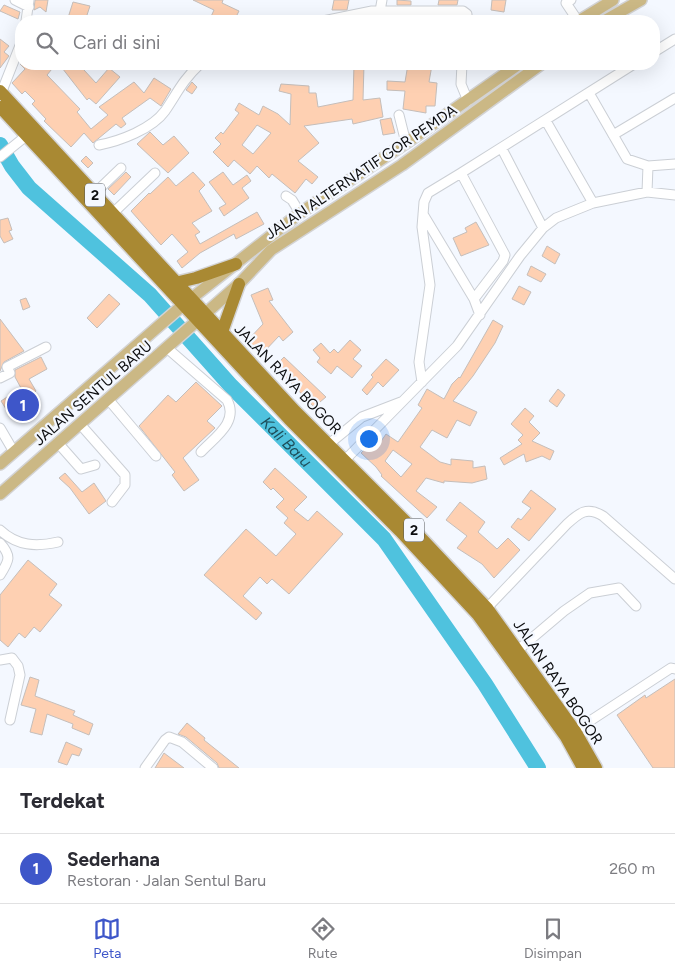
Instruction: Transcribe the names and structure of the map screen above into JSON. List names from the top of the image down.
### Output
{
  "streets": {
    "highway": ["2", "JALAN RAYA BOGOR"],
    "main road": ["JALAN ALTERNATIF GOR PEMDA", "JALAN SENTUL BARU"]
  },
  "crossings": [
    ["JALAN ALTERNATIF GOR PEMDA", "JALAN RAYA BOGOR"],
    ["JALAN ALTERNATIF GOR PEMDA", "JALAN SENTUL BARU"],
    ["JALAN RAYA BOGOR", "JALAN SENTUL BARU"]
  ],
  "water": ["Kali Baru"],
  "page": {
    "search": "Cari di sini",
    "pins": "1",
    "heading": "Terdekat",
    "list": [
      {
        "mark": "1",
        "name": "Sederhana",
        "note": "Restoran · Jalan Sentul Baru",
        "value": "260 m"
      }
    ],
    "nav": ["Peta", "Rute", "Disimpan"]
  }
}
